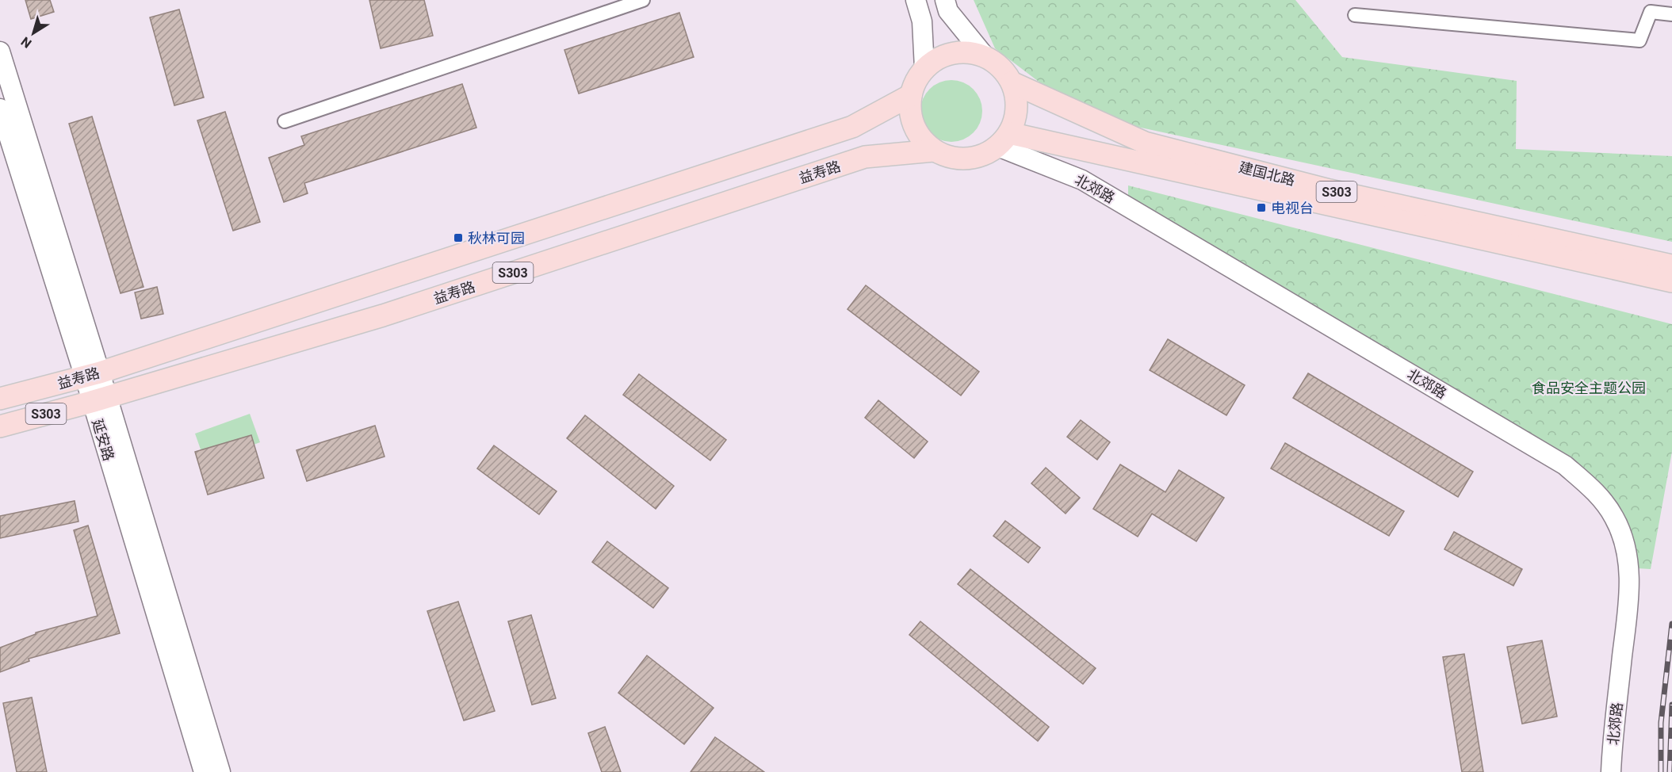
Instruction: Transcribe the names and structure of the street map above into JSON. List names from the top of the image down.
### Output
{
  "streets": {
    "main road": [
      "益寿路",
      "建国北路",
      "北郊路",
      "S303",
      "延安路"
    ]
  },
  "crossings": [
    ["益寿路", "建国北路"],
    ["益寿路", "北郊路"],
    ["益寿路", "延安路"],
    ["建国北路", "北郊路"]
  ],
  "parks": ["食品安全主题公园"],
  "places": {
    "transit": ["电视台", "秋林可园"]
  },
  "north": "bottom left"
}
